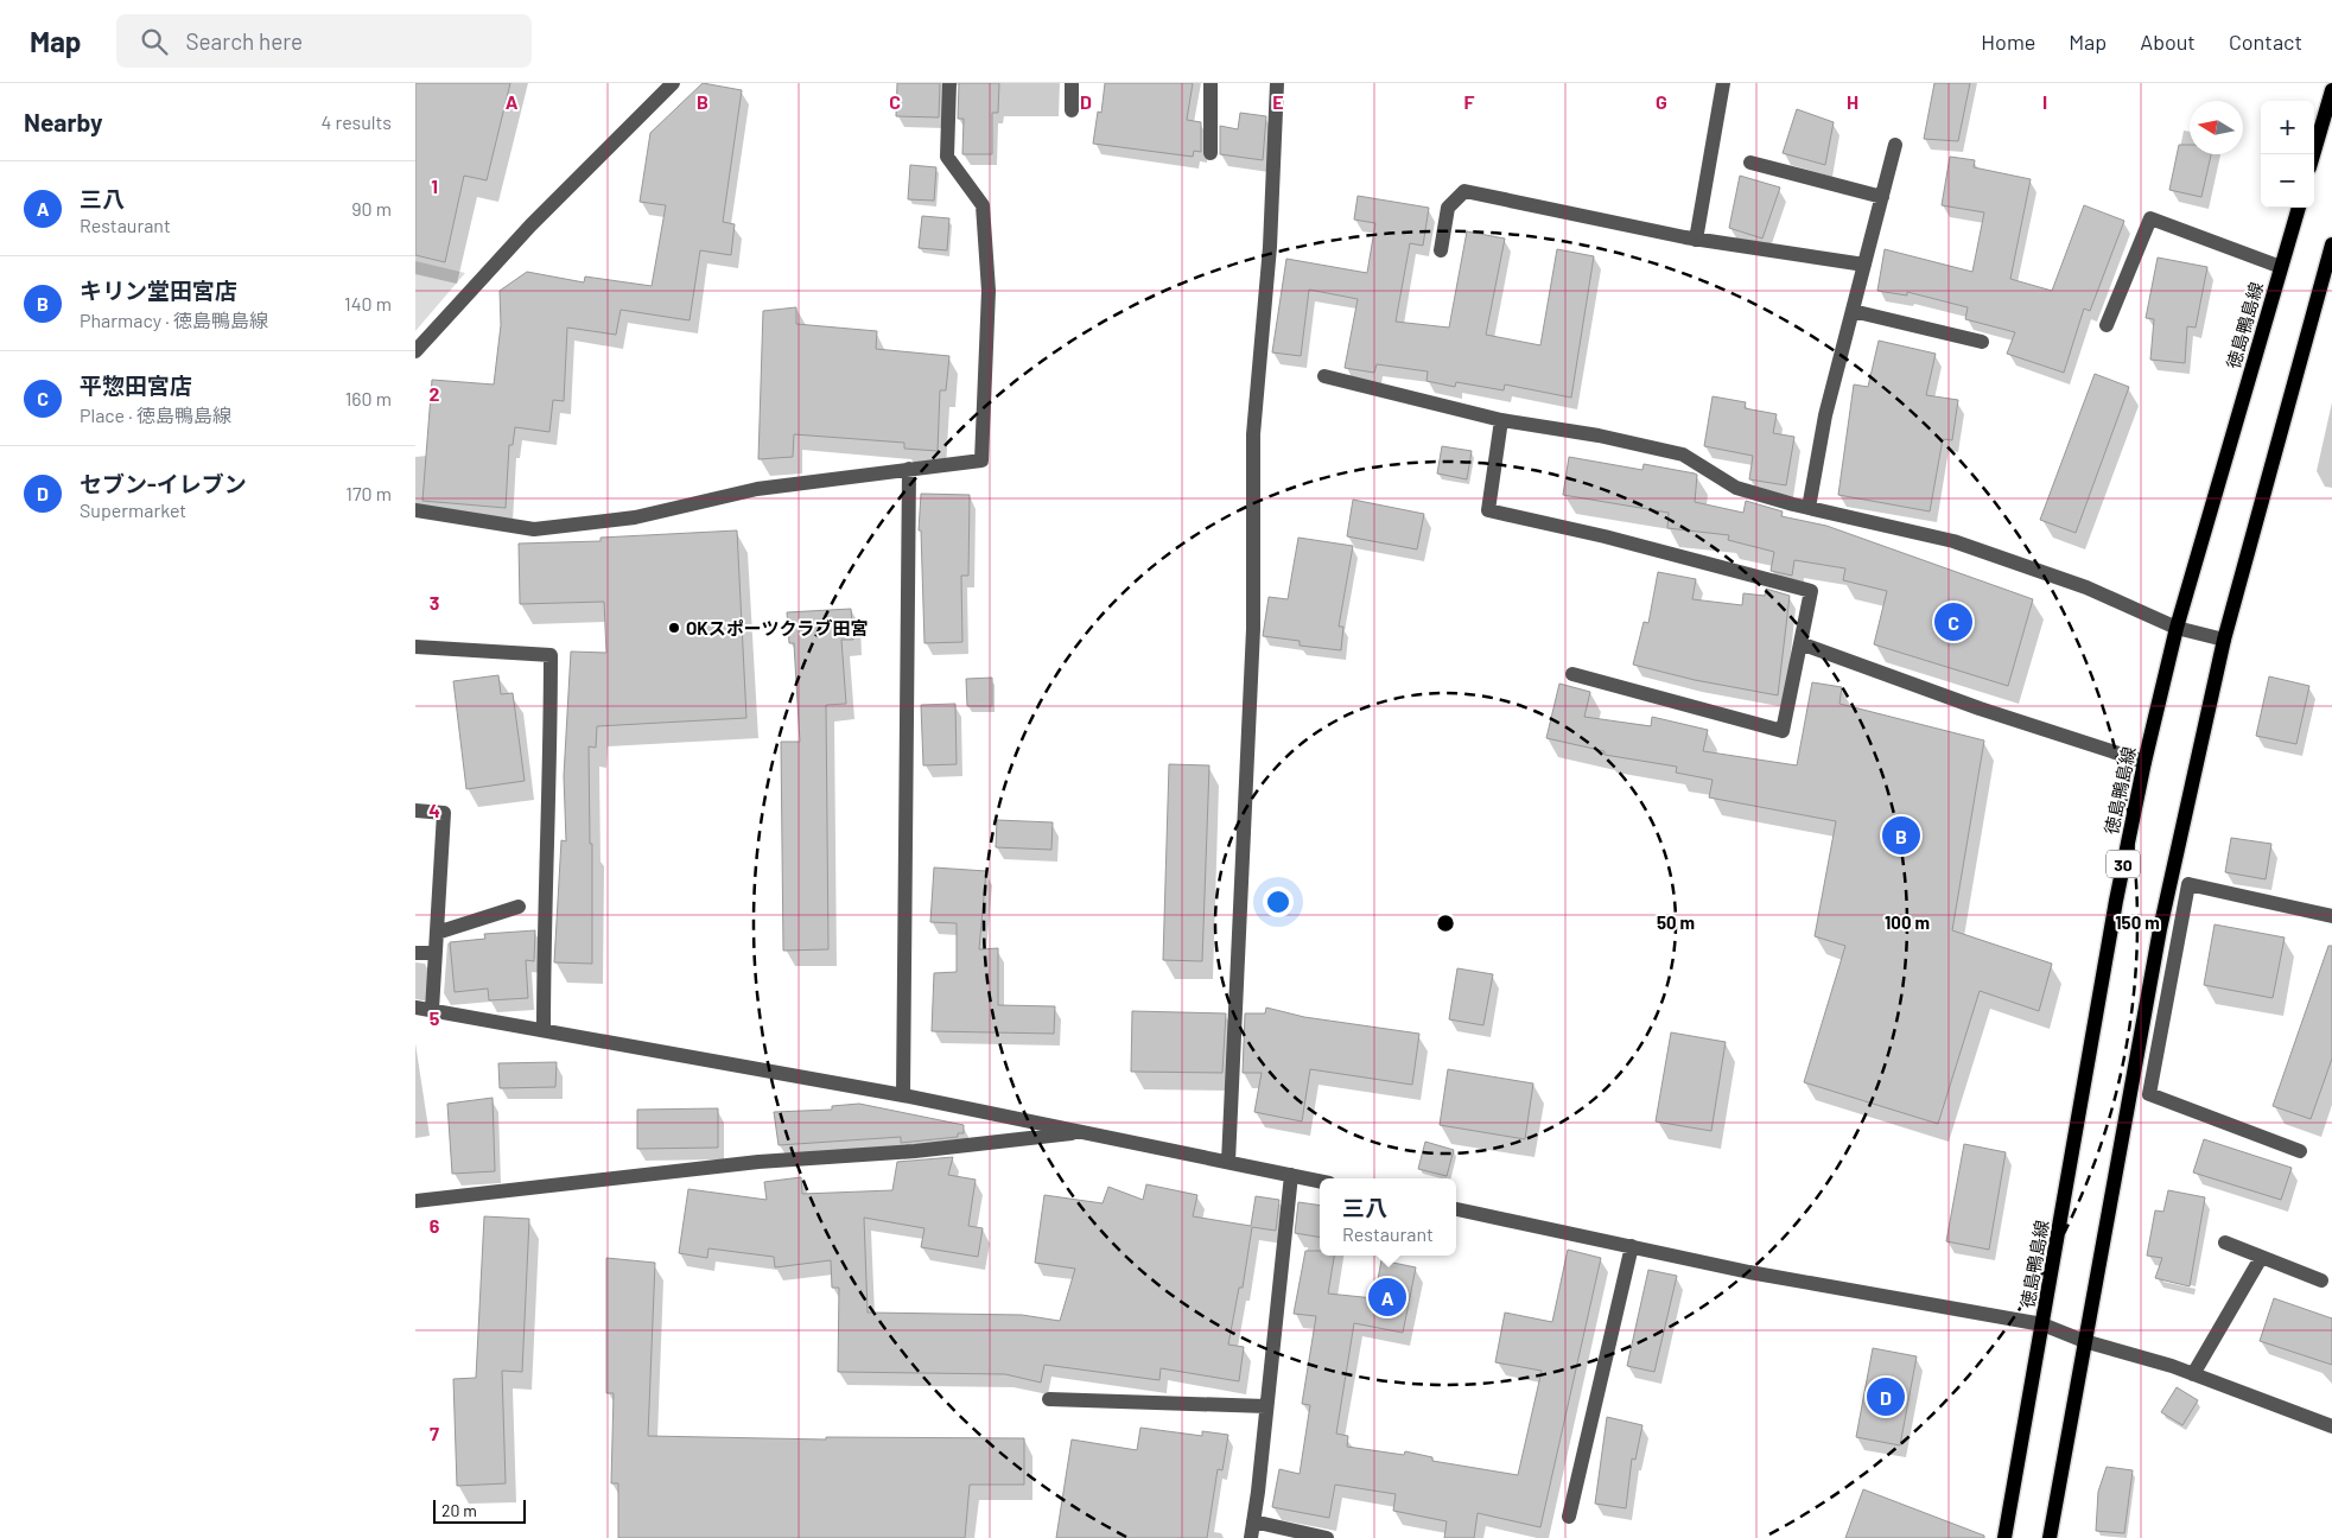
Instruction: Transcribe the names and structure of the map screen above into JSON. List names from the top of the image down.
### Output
{
  "streets": {
    "main road": ["徳島鴨島線", "30"]
  },
  "places": ["OKスポーツクラブ田宮"],
  "scale_bar": "20 m",
  "north": "left",
  "page": {
    "header": "Map",
    "search": "Search here",
    "nav": [
      "Home",
      "Map",
      "About",
      "Contact"
    ],
    "heading": ["Nearby", "4 results"],
    "map_buttons": ["+", "−"],
    "list": [
      {
        "mark": "A",
        "name": "三八",
        "note": "Restaurant",
        "value": "90 m"
      },
      {
        "mark": "B",
        "name": "キリン堂田宮店",
        "note": "Pharmacy · 徳島鴨島線",
        "value": "140 m"
      },
      {
        "mark": "C",
        "name": "平惣田宮店",
        "note": "Place · 徳島鴨島線",
        "value": "160 m"
      },
      {
        "mark": "D",
        "name": "セブン-イレブン",
        "note": "Supermarket",
        "value": "170 m"
      }
    ],
    "pins": [
      "C",
      "B",
      "A",
      "D"
    ],
    "popup": ["三八", "Restaurant"],
    "scale": "20 m"
  },
  "grid": {
    "columns": [
      "A",
      "B",
      "C",
      "D",
      "E",
      "F",
      "G",
      "H",
      "I"
    ],
    "rows": [
      "1",
      "2",
      "3",
      "4",
      "5",
      "6",
      "7"
    ]
  },
  "rings": ["50 m", "100 m", "150 m"]
}
